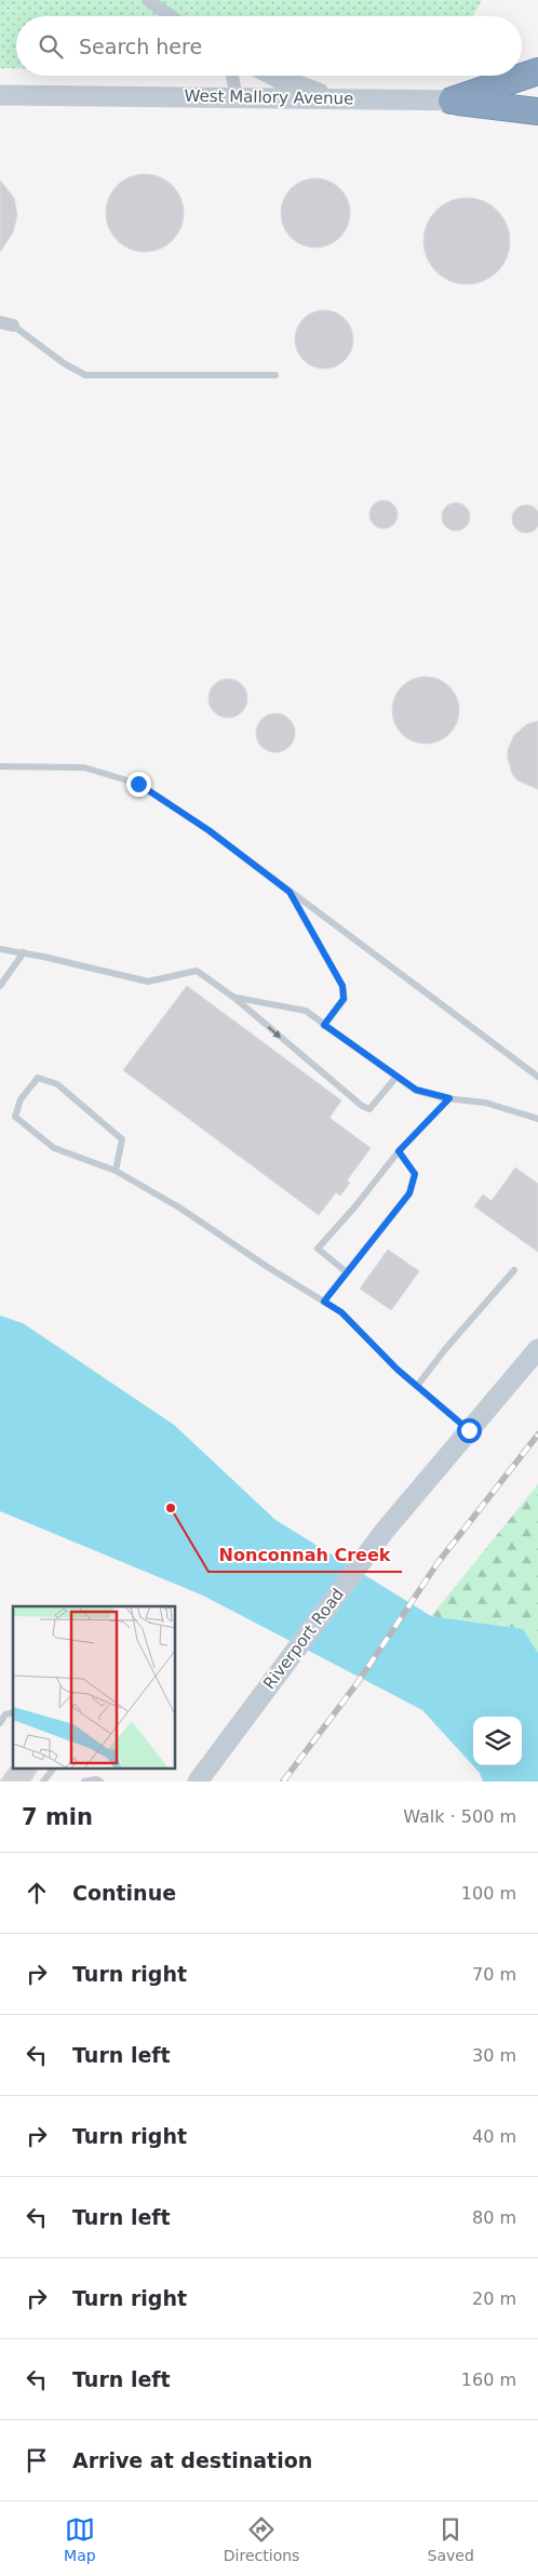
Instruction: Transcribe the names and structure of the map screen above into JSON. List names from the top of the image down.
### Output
{
  "streets": {
    "main road": ["West Mallory Avenue", "Riverport Road"]
  },
  "places": ["Nonconnah Creek"],
  "page": {
    "search": "Search here",
    "heading": ["7 min", "Walk · 500 m"],
    "list": [
      ["Continue", "100 m"],
      ["Turn right", "70 m"],
      ["Turn left", "30 m"],
      ["Turn right", "40 m"],
      ["Turn left", "80 m"],
      ["Turn right", "20 m"],
      ["Turn left", "160 m"],
      "Arrive at destination"
    ],
    "nav": ["Map", "Directions", "Saved"]
  }
}
